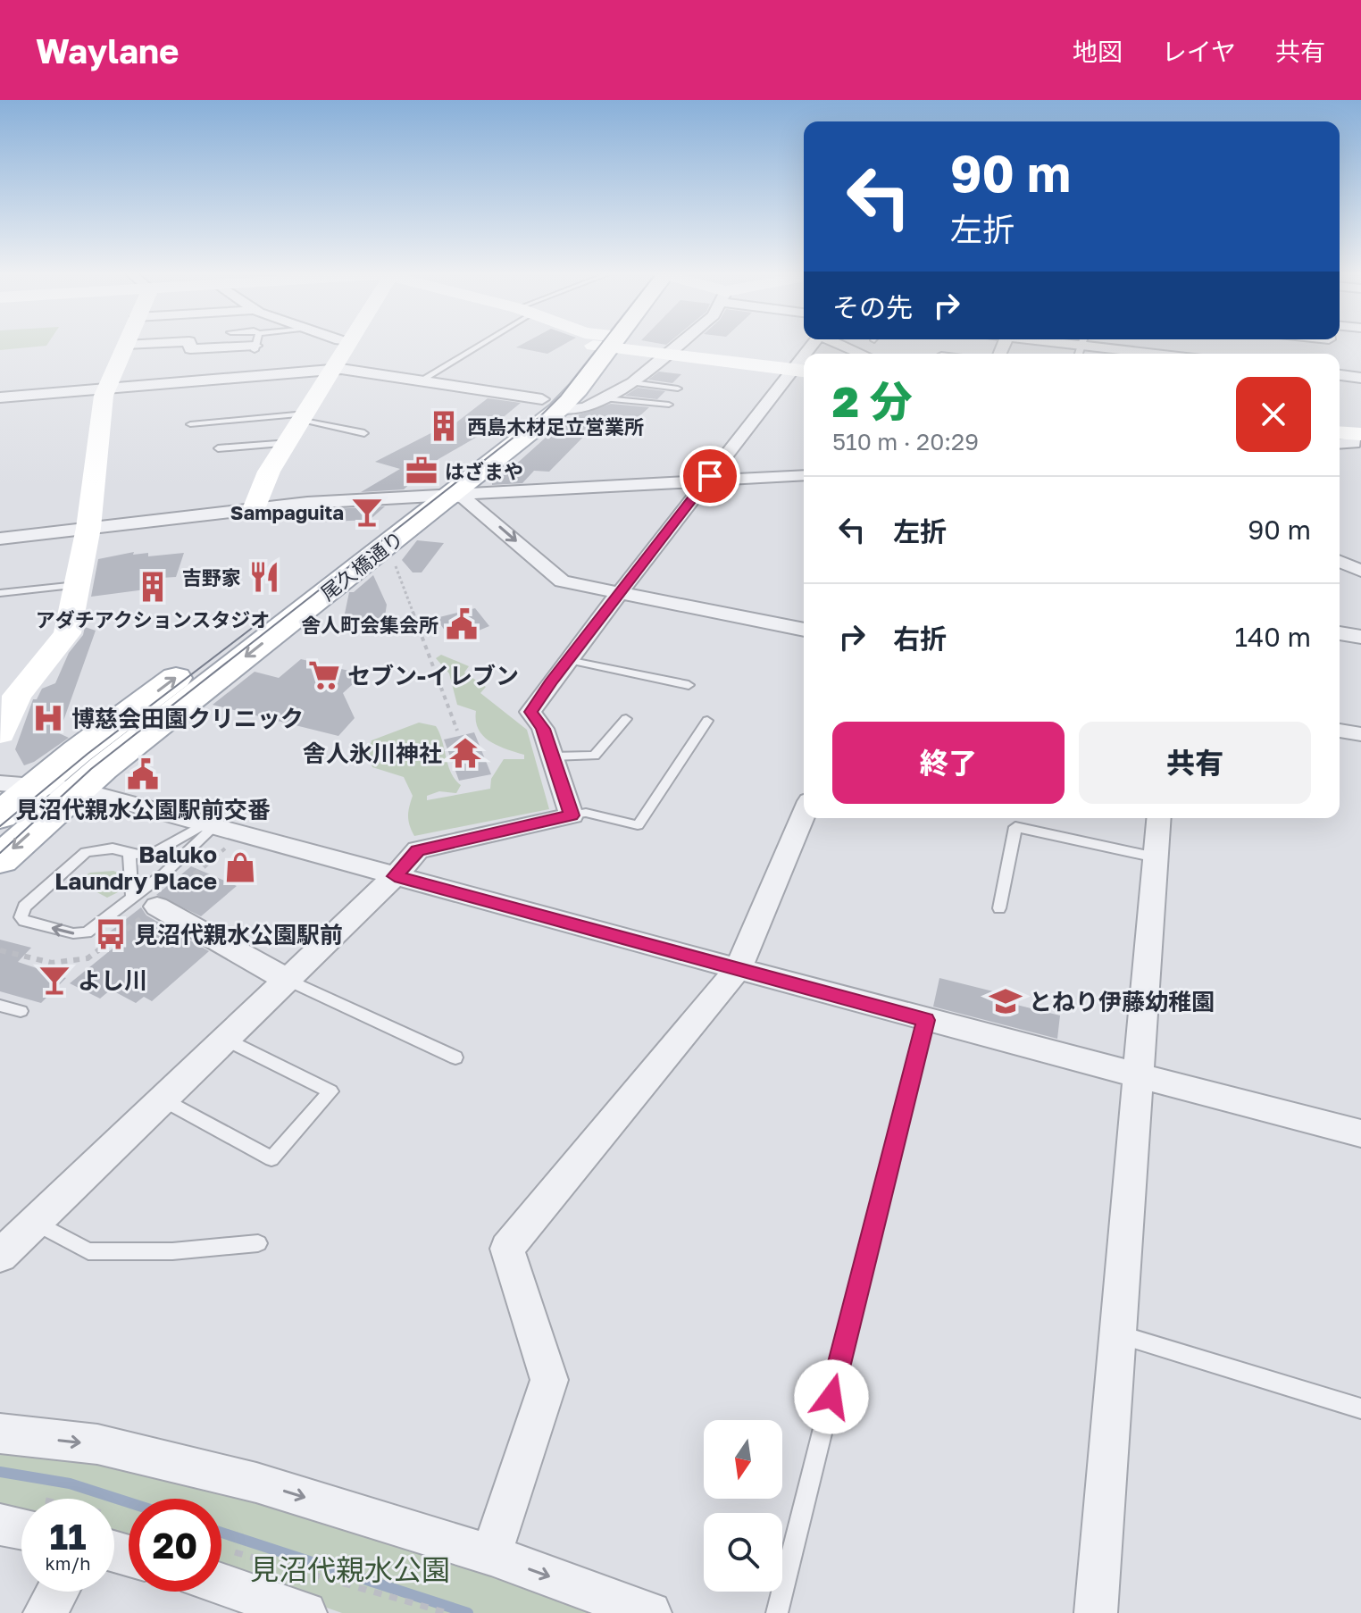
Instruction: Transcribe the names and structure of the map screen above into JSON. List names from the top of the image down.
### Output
{
  "streets": {
    "main road": ["尾久橋通り"]
  },
  "parks": ["見沼代親水公園"],
  "places": {
    "building": ["西島木材足立営業所", "アダチアクションスタジオ"],
    "office": ["はざまや"],
    "bar": ["Sampaguita", "よし川"],
    "restaurant": ["吉野家"],
    "public building": ["舎人町会集会所", "見沼代親水公園駅前交番"],
    "supermarket": ["セブン-イレブン"],
    "hospital": ["博慈会田園クリニック"],
    "temple": ["舎人氷川神社"],
    "shop": ["Baluko Laundry Place"],
    "bus stop": ["見沼代親水公園駅前"],
    "school or university": ["とねり伊藤幼稚園"]
  },
  "north": "bottom",
  "page": {
    "header": "Waylane",
    "nav": ["地図", "レイヤ", "共有"],
    "turn": ["90 m", "左折"],
    "then": "その先",
    "heading": ["2 分", "510 m · 20:29"],
    "list": [
      {
        "name": "左折",
        "value": "90 m"
      },
      {
        "name": "右折",
        "value": "140 m"
      }
    ],
    "buttons": ["終了", "共有"],
    "speed": "11 km/h",
    "limit": "20"
  }
}
